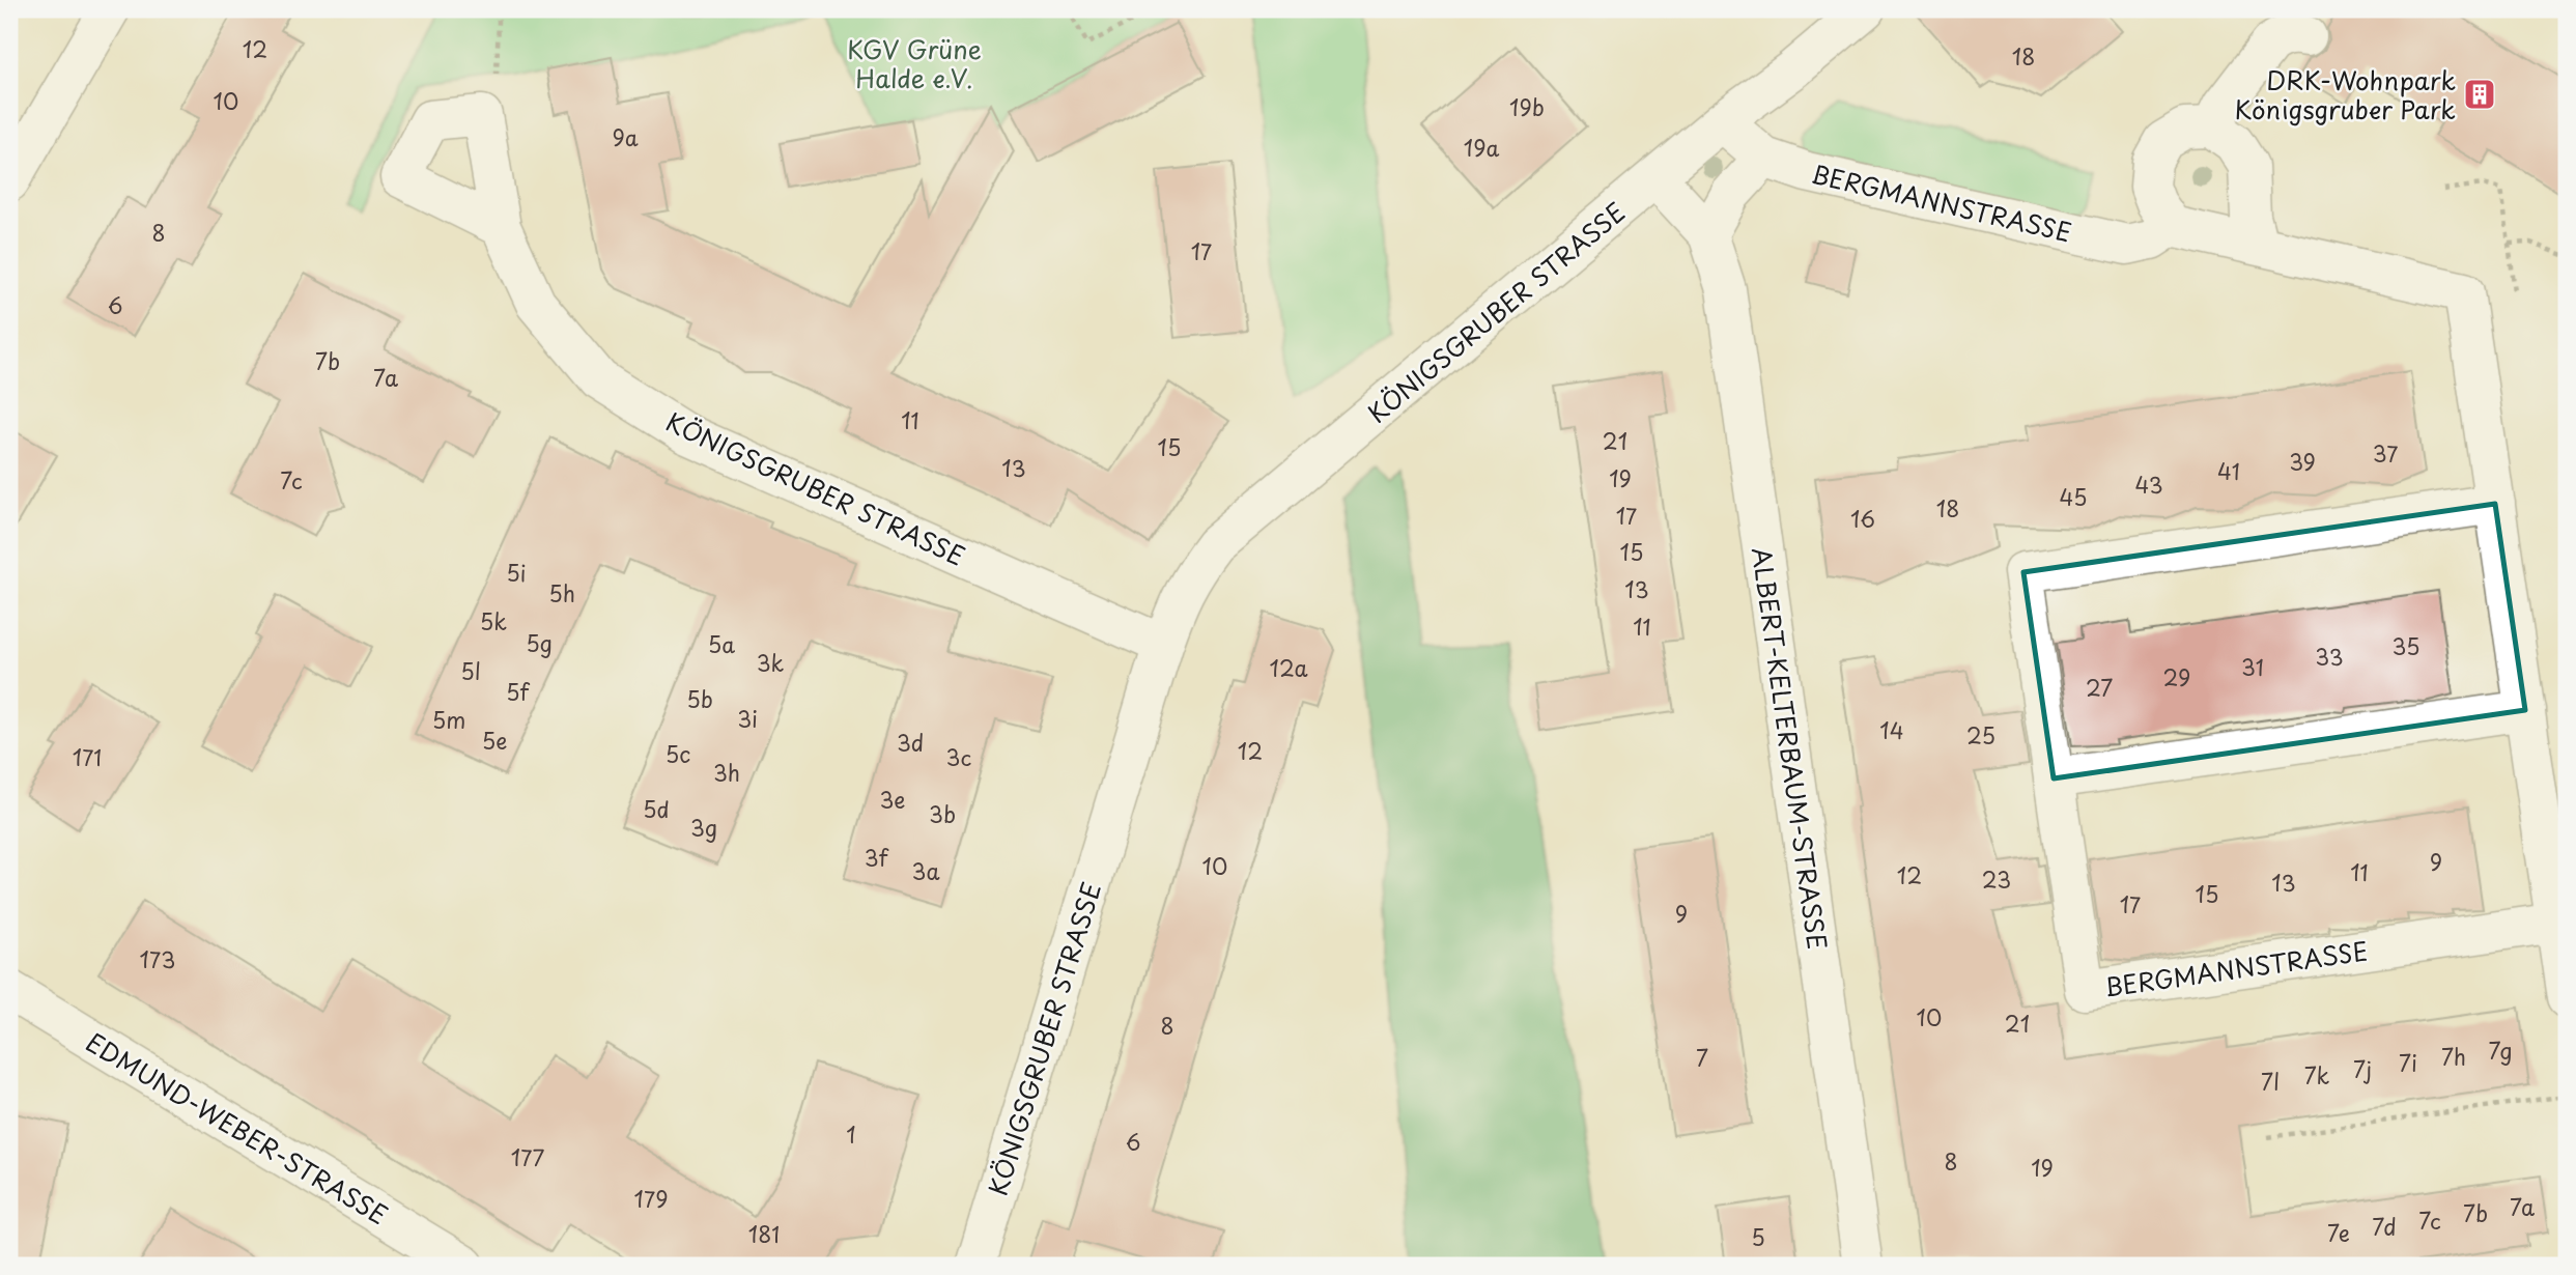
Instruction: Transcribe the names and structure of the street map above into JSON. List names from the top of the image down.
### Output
{
  "streets": {
    "street": [
      "BERGMANNSTRASSE",
      "KÖNIGSGRUBER STRASSE",
      "ALBERT-KELTERBAUM-STRASSE",
      "EDMUND-WEBER-STRASSE"
    ]
  },
  "crossings": [
    ["BERGMANNSTRASSE", "KÖNIGSGRUBER STRASSE"],
    ["KÖNIGSGRUBER STRASSE", "ALBERT-KELTERBAUM-STRASSE"]
  ],
  "parks": ["KGV Grüne Halde e.V."],
  "places": {
    "building": ["DRK-Wohnpark Königsgruber Park"]
  },
  "house_numbers": [
    "12",
    "18",
    "10",
    "19b",
    "9a",
    "19a",
    "8",
    "17",
    "6",
    "7b",
    "7a",
    "11",
    "21",
    "15",
    "37",
    "39",
    "13",
    "41",
    "19",
    "7c",
    "43",
    "45",
    "18",
    "17",
    "16",
    "15",
    "5i",
    "13",
    "5h",
    "5k",
    "11",
    "5g",
    "5a",
    "35",
    "33",
    "3k",
    "31",
    "12a",
    "5l",
    "29",
    "27",
    "5f",
    "5b",
    "3i",
    "5m",
    "14",
    "25",
    "5e",
    "3d",
    "12",
    "5c",
    "171",
    "3c",
    "3h",
    "3e",
    "5d",
    "3b",
    "3g",
    "3f",
    "9",
    "10",
    "3a",
    "11",
    "12",
    "23",
    "13",
    "15",
    "17",
    "9",
    "173",
    "10",
    "21",
    "8",
    "7g",
    "7h",
    "7",
    "7i",
    "7j",
    "7k",
    "7l",
    "1",
    "6",
    "177",
    "8",
    "19",
    "179",
    "7a",
    "7b",
    "7c",
    "7d",
    "7e",
    "181",
    "5"
  ]
}
